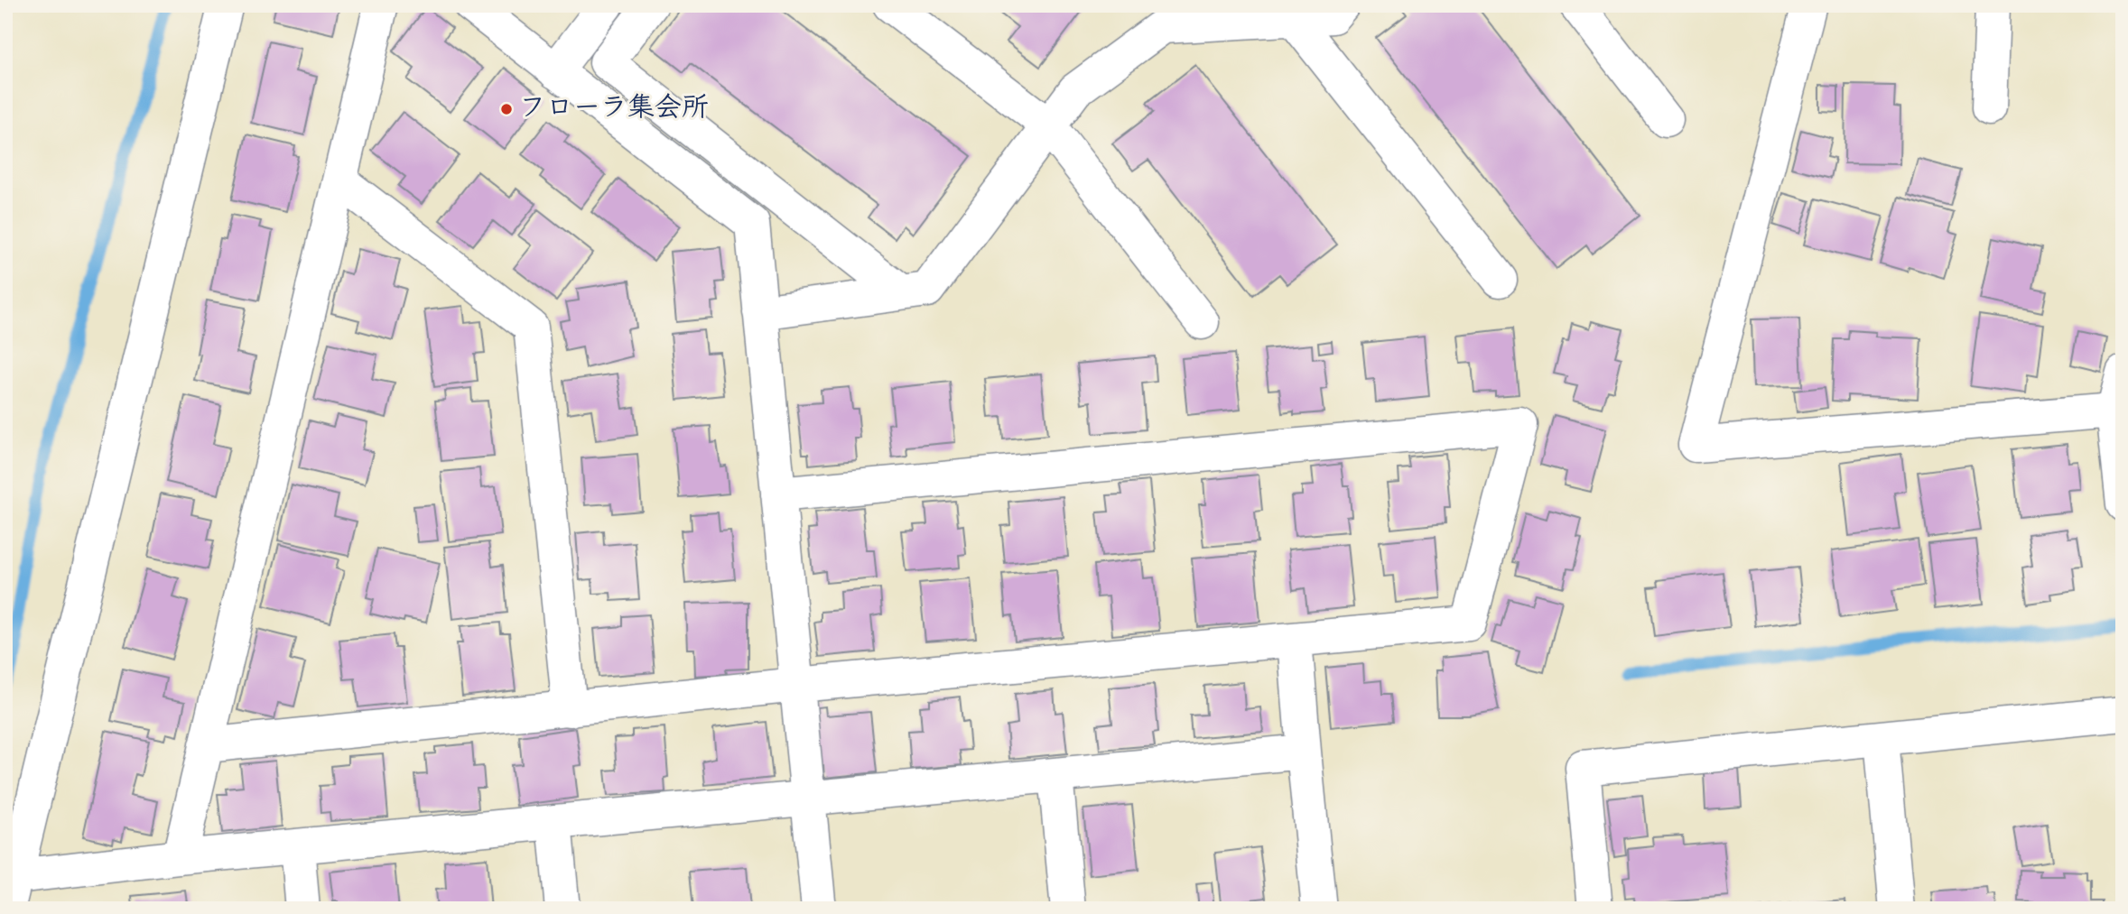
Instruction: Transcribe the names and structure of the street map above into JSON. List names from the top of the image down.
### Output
{
  "places": ["フローラ集会所"]
}
